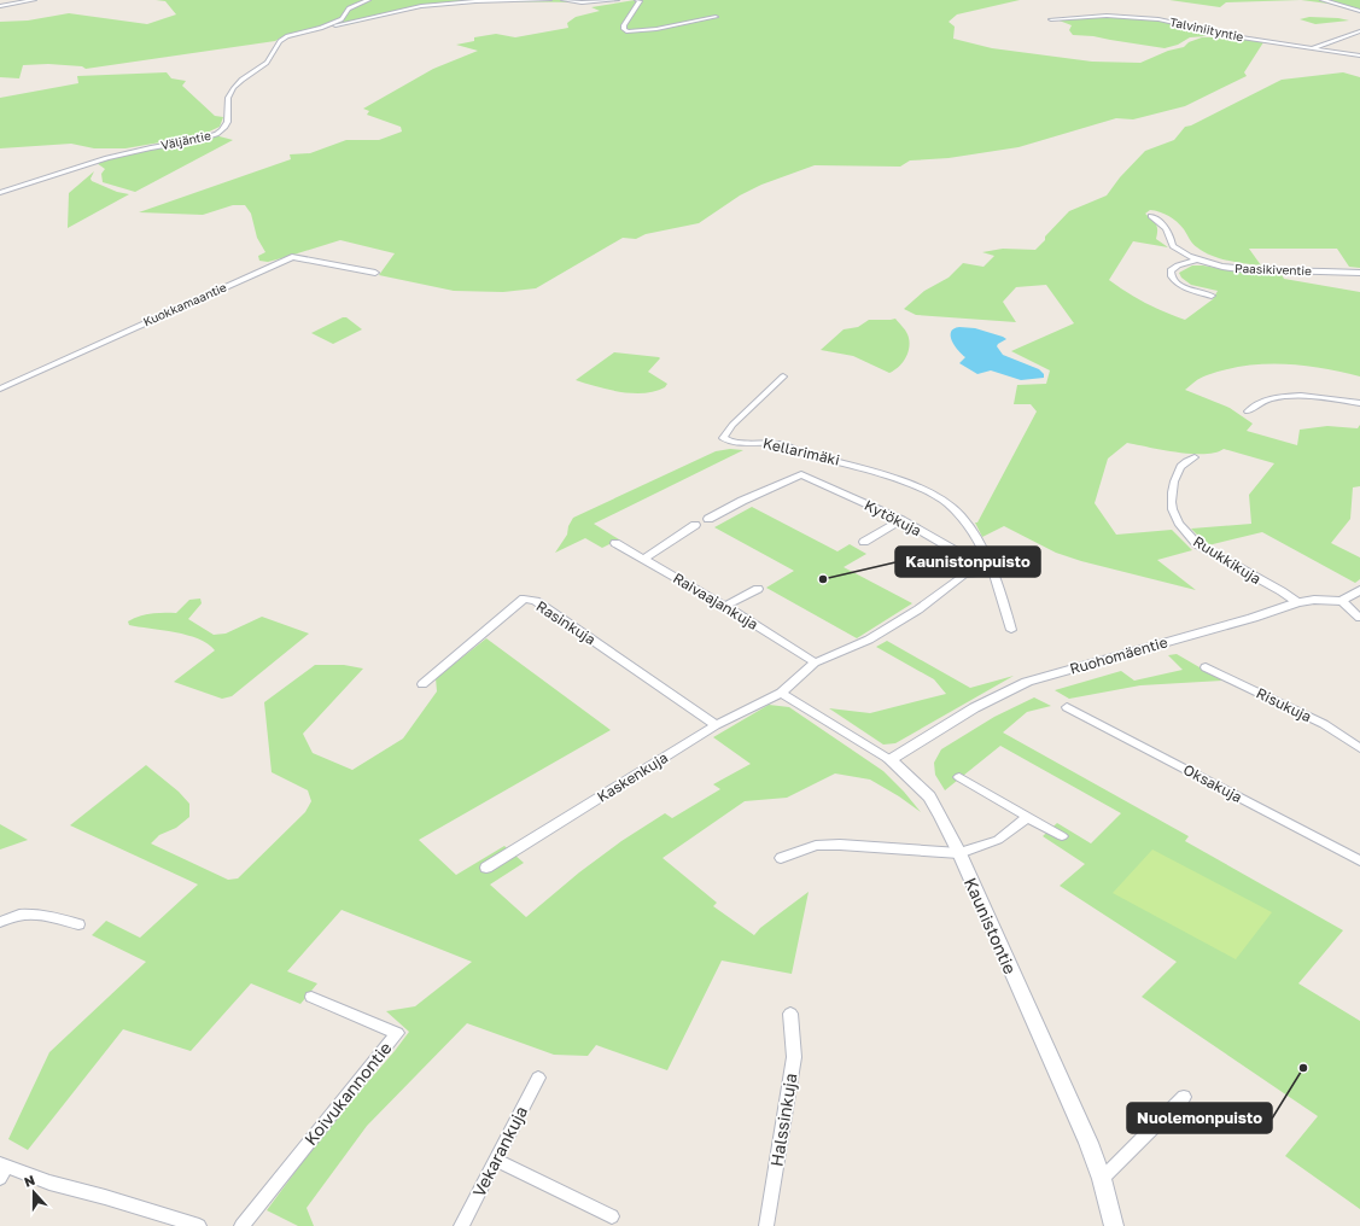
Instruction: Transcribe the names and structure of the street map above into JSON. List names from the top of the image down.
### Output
{
  "streets": {
    "street": [
      "Talviniityntie",
      "Väljäntie",
      "Paasikiventie",
      "Kuokkamaantie",
      "Kellarimäki",
      "Kytökuja",
      "Ruukkikuja",
      "Raivaajankuja",
      "Rasinkuja",
      "Ruohomäentie",
      "Risukuja",
      "Kaskenkuja",
      "Oksakuja",
      "Kaunistontie",
      "Koivukannontie",
      "Halssinkuja",
      "Vekarankuja"
    ]
  },
  "crossings": [
    ["Ruukkikuja", "Ruohomäentie"],
    ["Rasinkuja", "Kaskenkuja"],
    ["Ruohomäentie", "Kaunistontie"],
    ["Kaskenkuja", "Kaunistontie"]
  ],
  "places": ["Kaunistonpuisto", "Nuolemonpuisto"],
  "north": "top"
}
